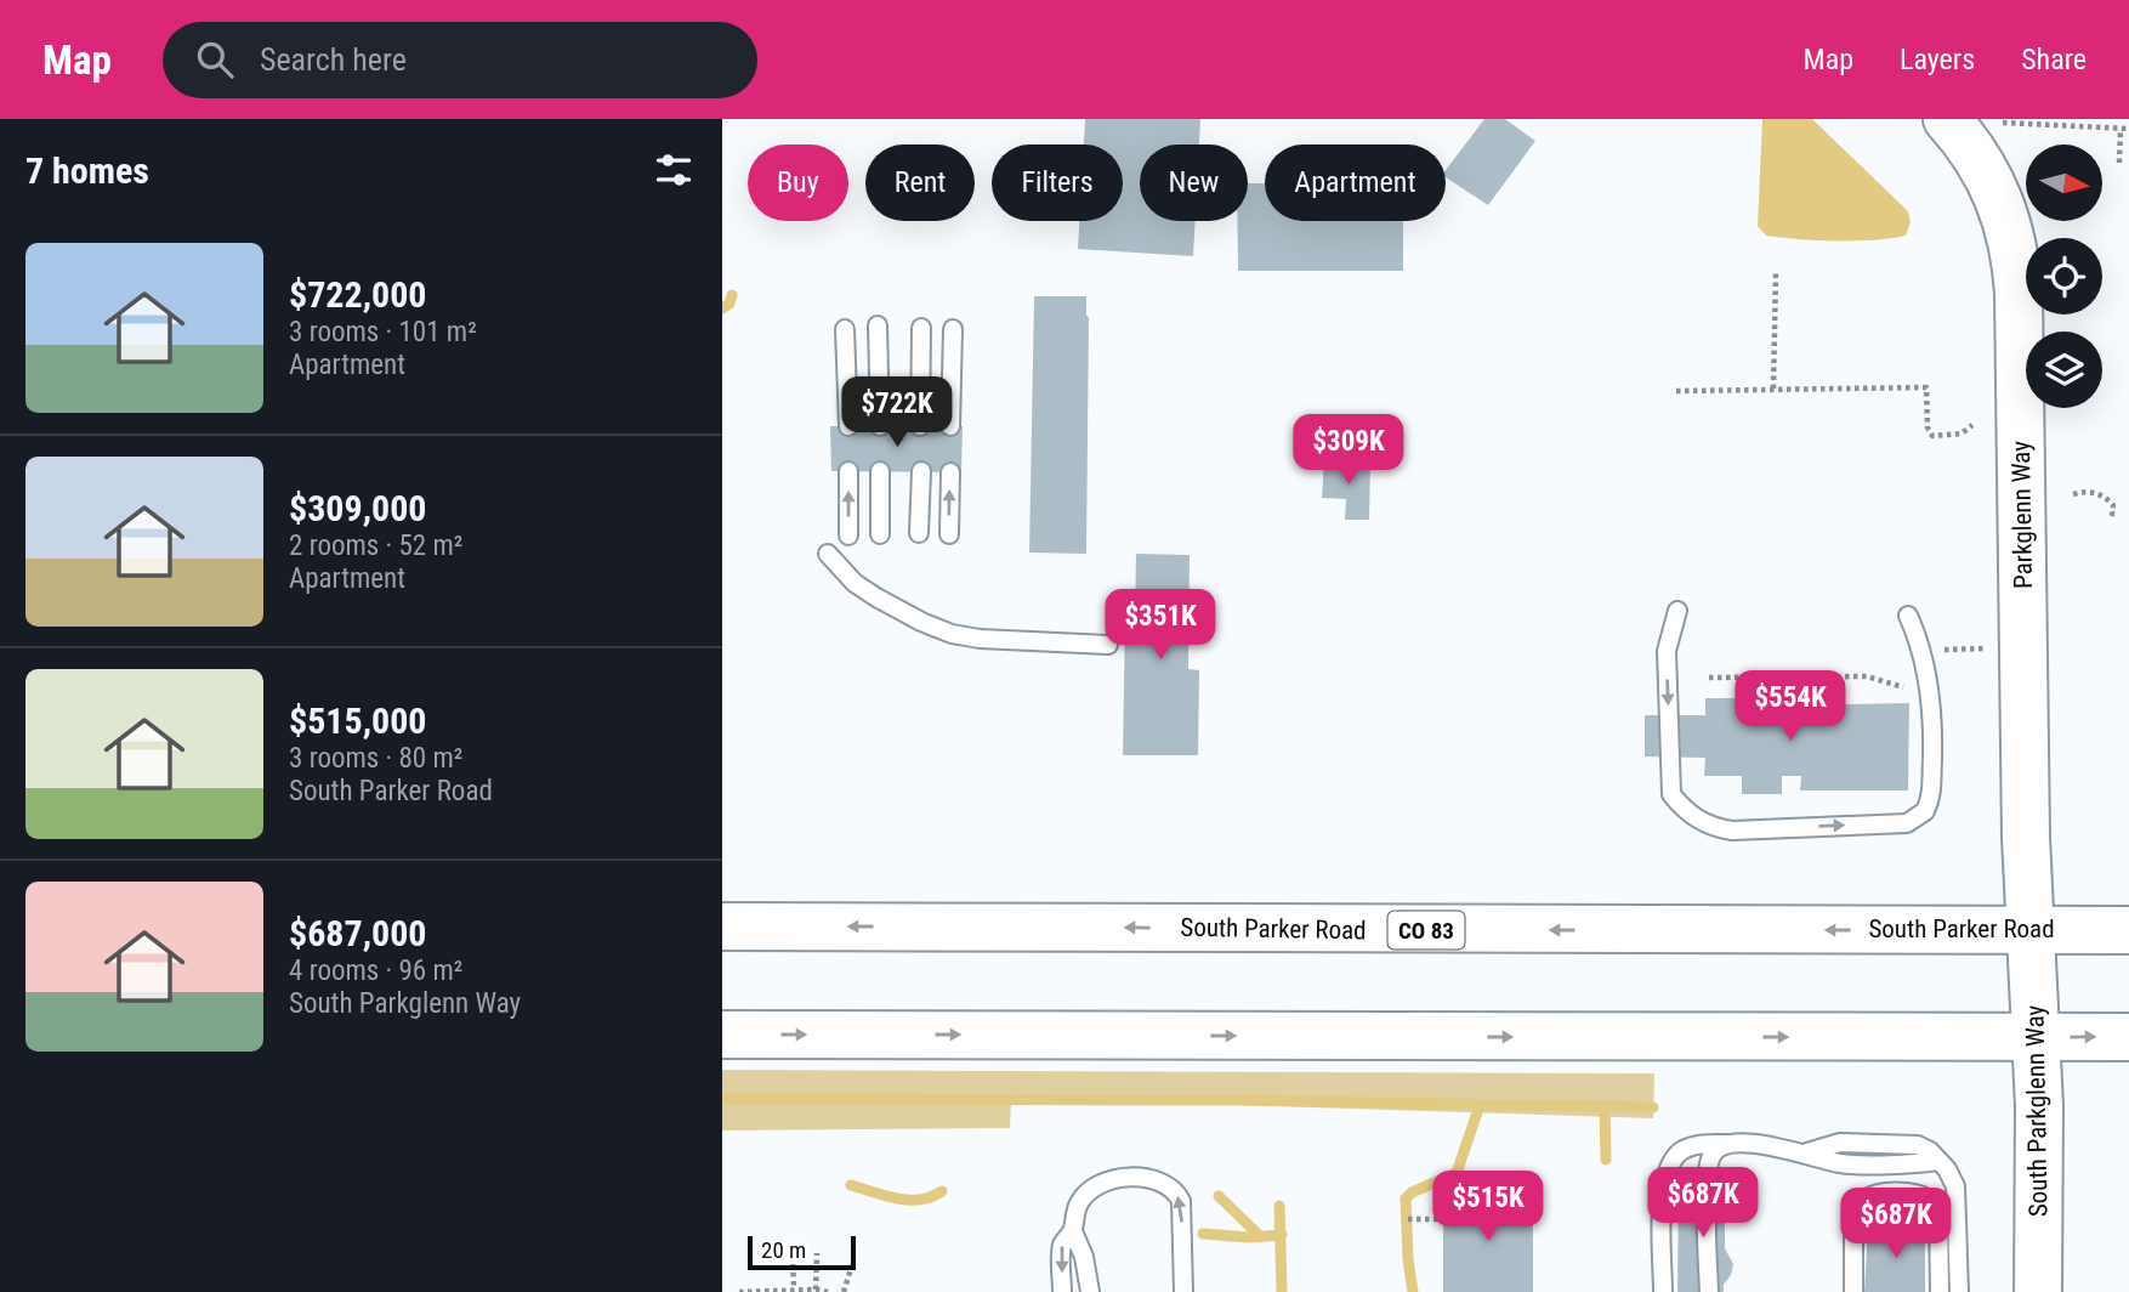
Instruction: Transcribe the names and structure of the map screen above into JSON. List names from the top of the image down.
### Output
{
  "streets": {
    "main road": [
      "Parkglenn Way",
      "South Parker Road",
      "CO 83",
      "South Parkglenn Way"
    ]
  },
  "crossings": [
    ["Parkglenn Way", "South Parker Road"],
    ["Parkglenn Way", "South Parkglenn Way"],
    ["South Parker Road", "South Parkglenn Way"]
  ],
  "scale_bar": "20 m",
  "north": "right",
  "page": {
    "header": "Map",
    "search": "Search here",
    "nav": ["Map", "Layers", "Share"],
    "heading": "7 homes",
    "chip": [
      "Buy",
      "Rent",
      "Filters",
      "New",
      "Apartment"
    ],
    "list": [
      {
        "name": "$722,000",
        "note": "3 rooms · 101 m² · Apartment"
      },
      {
        "name": "$309,000",
        "note": "2 rooms · 52 m² · Apartment"
      },
      {
        "name": "$515,000",
        "note": "3 rooms · 80 m² · South Parker Road"
      },
      {
        "name": "$687,000",
        "note": "4 rooms · 96 m² · South Parkglenn Way"
      }
    ],
    "price": [
      "$722K",
      "$309K",
      "$351K",
      "$554K",
      "$687K",
      "$515K",
      "$687K"
    ],
    "scale": "20 m"
  }
}
